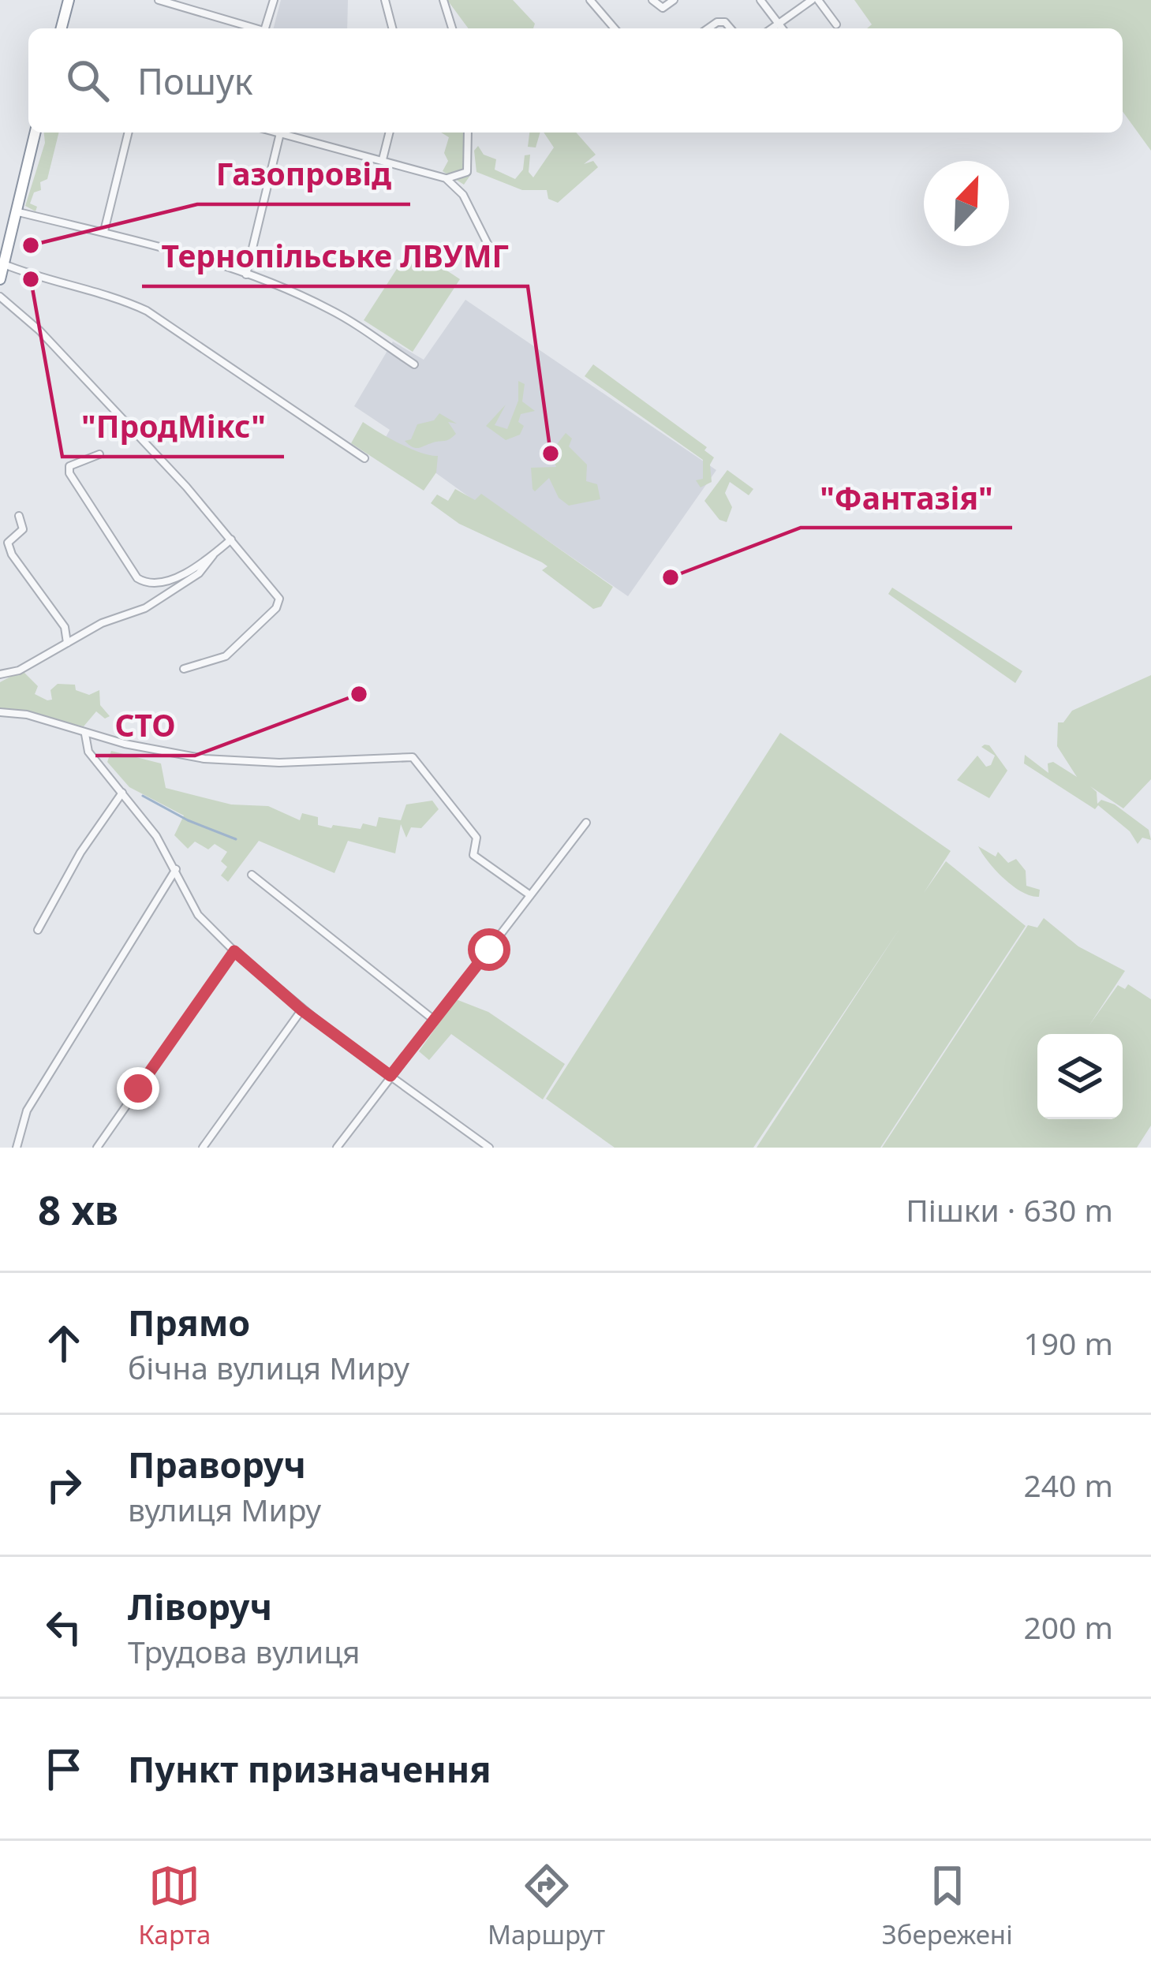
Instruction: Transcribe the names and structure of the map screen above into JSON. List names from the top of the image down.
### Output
{
  "places": [
    "Газопровід",
    "\"ПродМікс\"",
    "Тернопільське ЛВУМГ",
    "\"Фантазія\"",
    "СТО"
  ],
  "north": "top right",
  "page": {
    "search": "Пошук",
    "heading": ["8 хв", "Пішки · 630 m"],
    "list": [
      ["Прямо", "бічна вулиця Миру", "190 m"],
      ["Праворуч", "вулиця Миру", "240 m"],
      ["Ліворуч", "Трудова вулиця", "200 m"],
      "Пункт призначення"
    ],
    "nav": ["Карта", "Маршрут", "Збережені"]
  }
}
